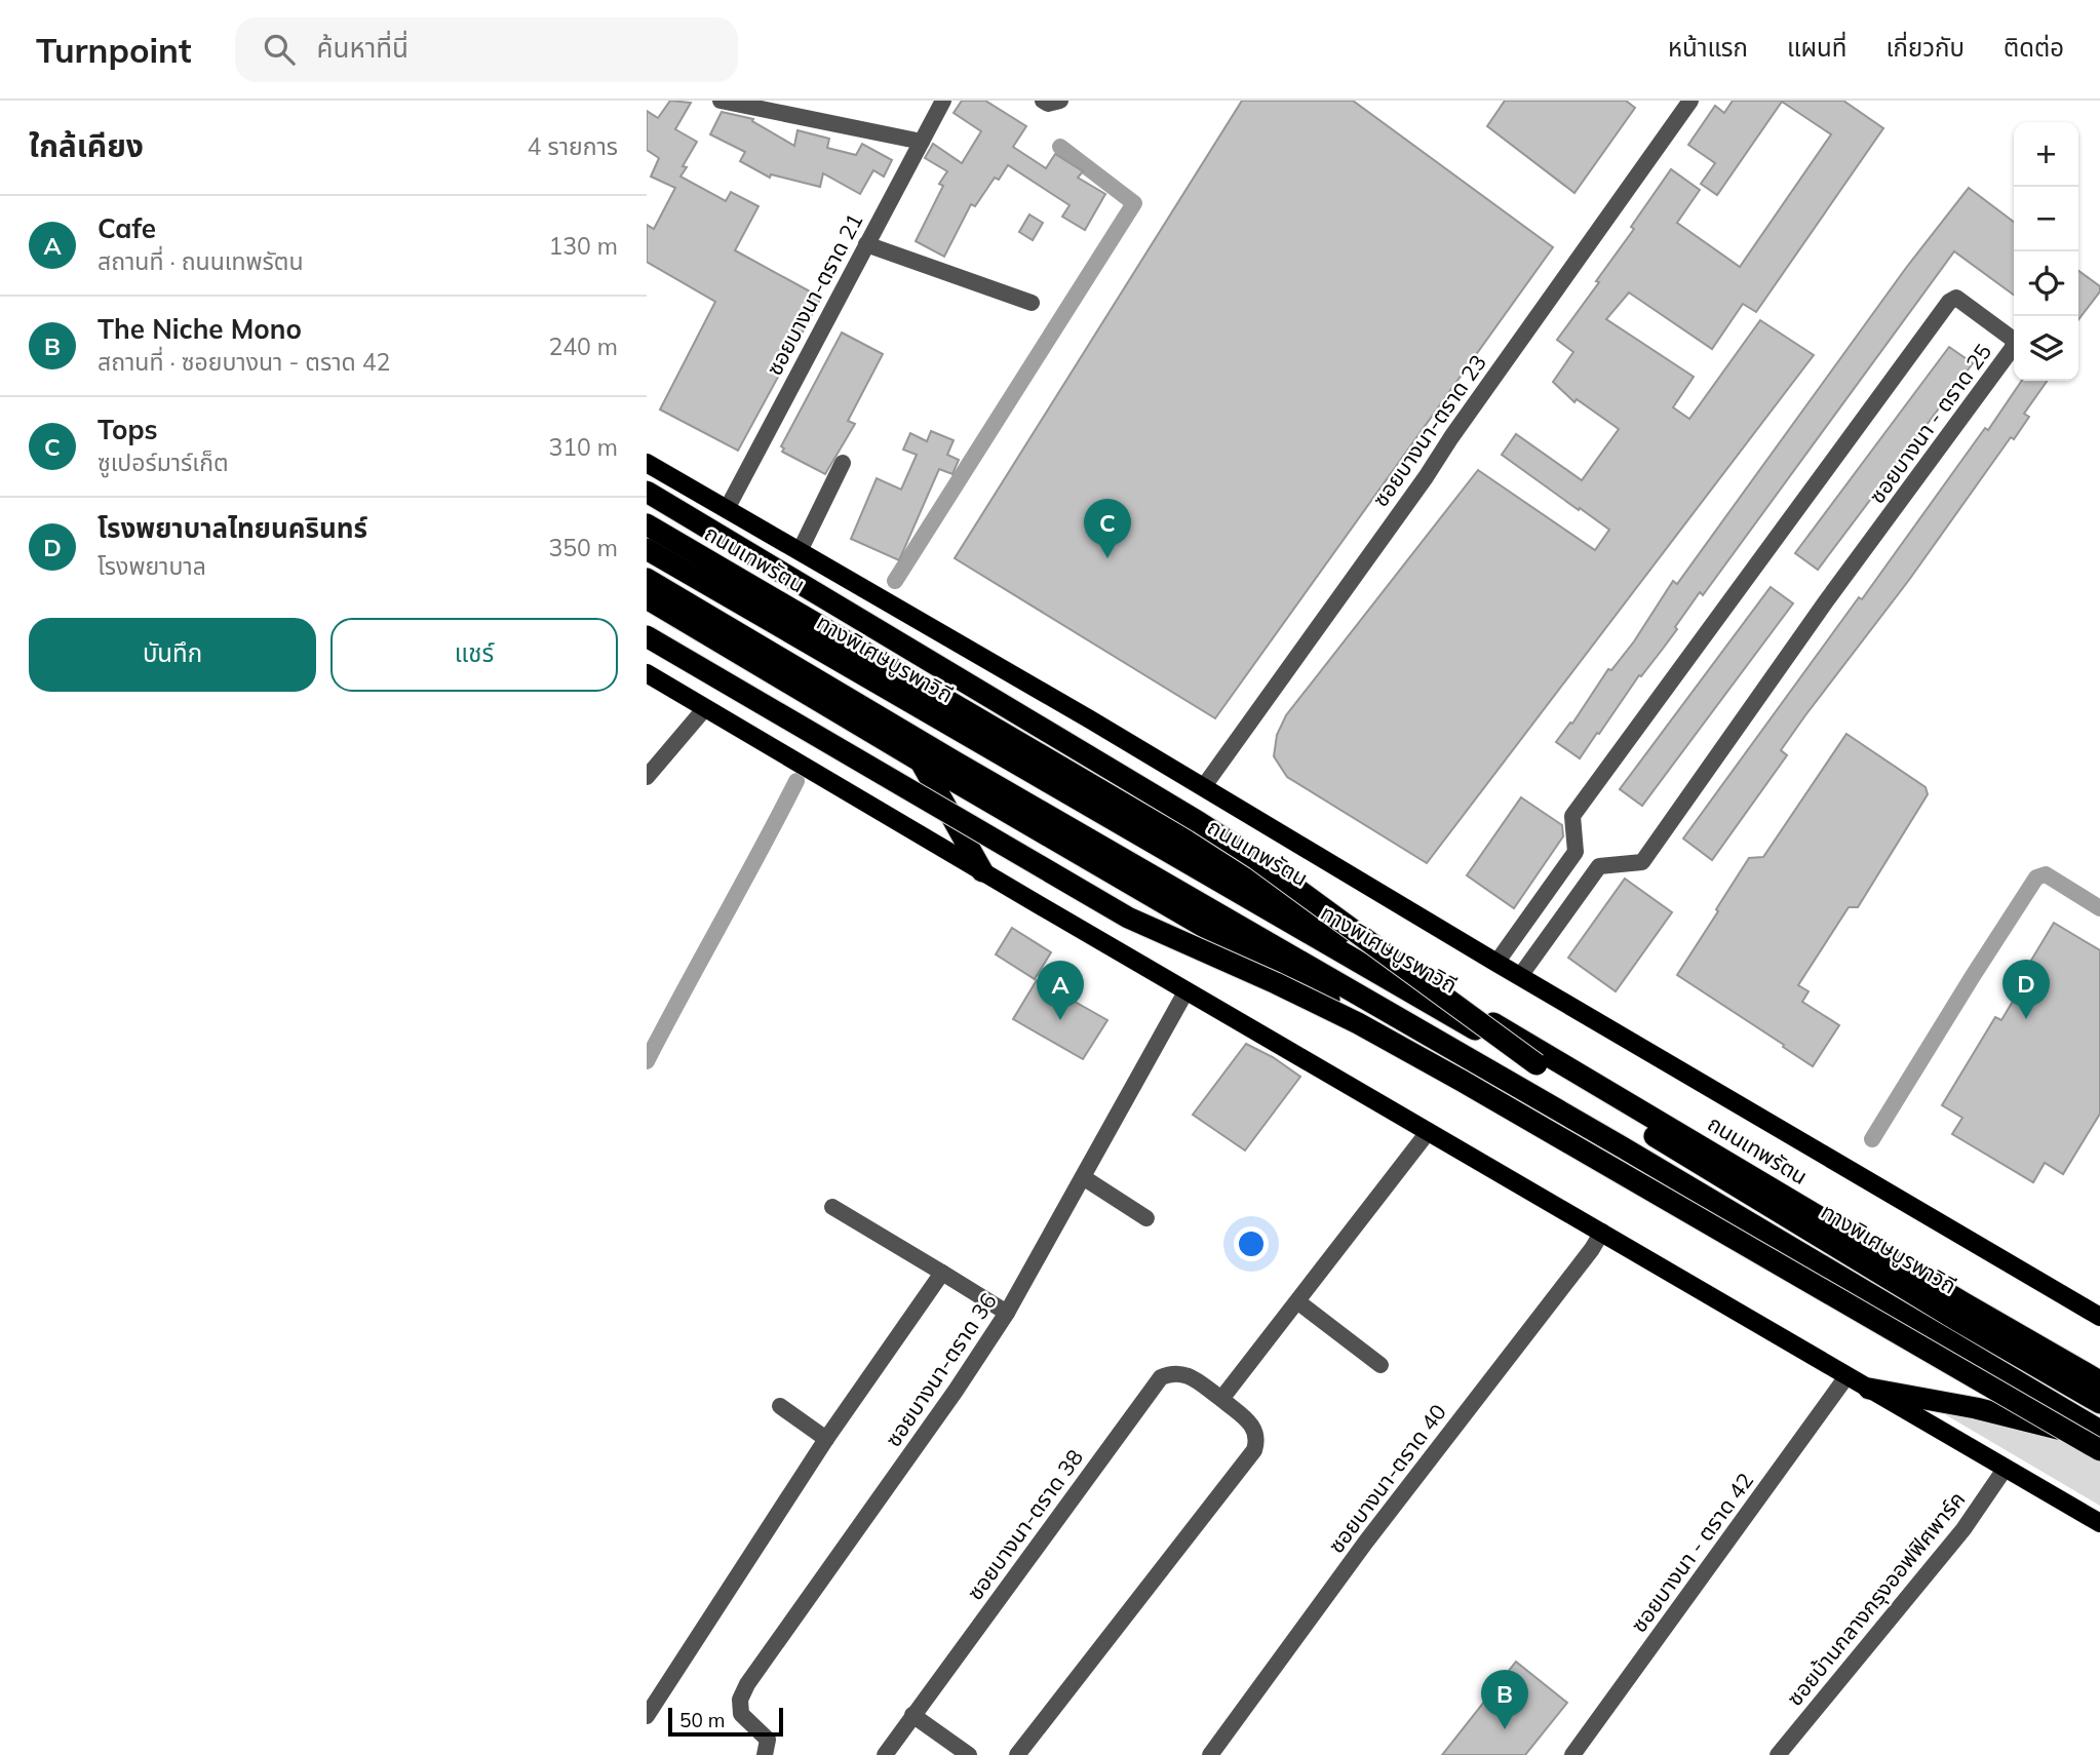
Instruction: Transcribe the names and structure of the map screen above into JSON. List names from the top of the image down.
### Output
{
  "streets": {
    "highway": ["ถนนเทพรัตน", "ทางพิเศษบูรพาวิถี"],
    "street": [
      "ซอยบางนา-ตราด 21",
      "ซอยบางนา - ตราด 25",
      "ซอยบางนา-ตราด 23",
      "ซอยบางนา-ตราด 36",
      "ซอยบางนา-ตราด 40",
      "ซอยบางนา-ตราด 38",
      "ซอยบางนา - ตราด 42",
      "ซอยบ้านกลางกรุงออฟฟิศพาร์ค"
    ]
  },
  "crossings": [
    ["ซอยบางนา-ตราด 21", "ถนนเทพรัตน"],
    ["ซอยบางนา-ตราด 23", "ถนนเทพรัตน"]
  ],
  "scale_bar": "50 m",
  "page": {
    "header": "Turnpoint",
    "search": "ค้นหาที่นี่",
    "nav": [
      "หน้าแรก",
      "แผนที่",
      "เกี่ยวกับ",
      "ติดต่อ"
    ],
    "heading": ["ใกล้เคียง", "4 รายการ"],
    "map_buttons": ["+", "−"],
    "list": [
      {
        "mark": "A",
        "name": "Cafe",
        "note": "สถานที่ · ถนนเทพรัตน",
        "value": "130 m"
      },
      {
        "mark": "B",
        "name": "The Niche Mono",
        "note": "สถานที่ · ซอยบางนา - ตราด 42",
        "value": "240 m"
      },
      {
        "mark": "C",
        "name": "Tops",
        "note": "ซูเปอร์มาร์เก็ต",
        "value": "310 m"
      },
      {
        "mark": "D",
        "name": "โรงพยาบาลไทยนครินทร์",
        "note": "โรงพยาบาล",
        "value": "350 m"
      }
    ],
    "pins": [
      "C",
      "D",
      "A",
      "B"
    ],
    "buttons": ["บันทึก", "แชร์"],
    "scale": "50 m"
  }
}
